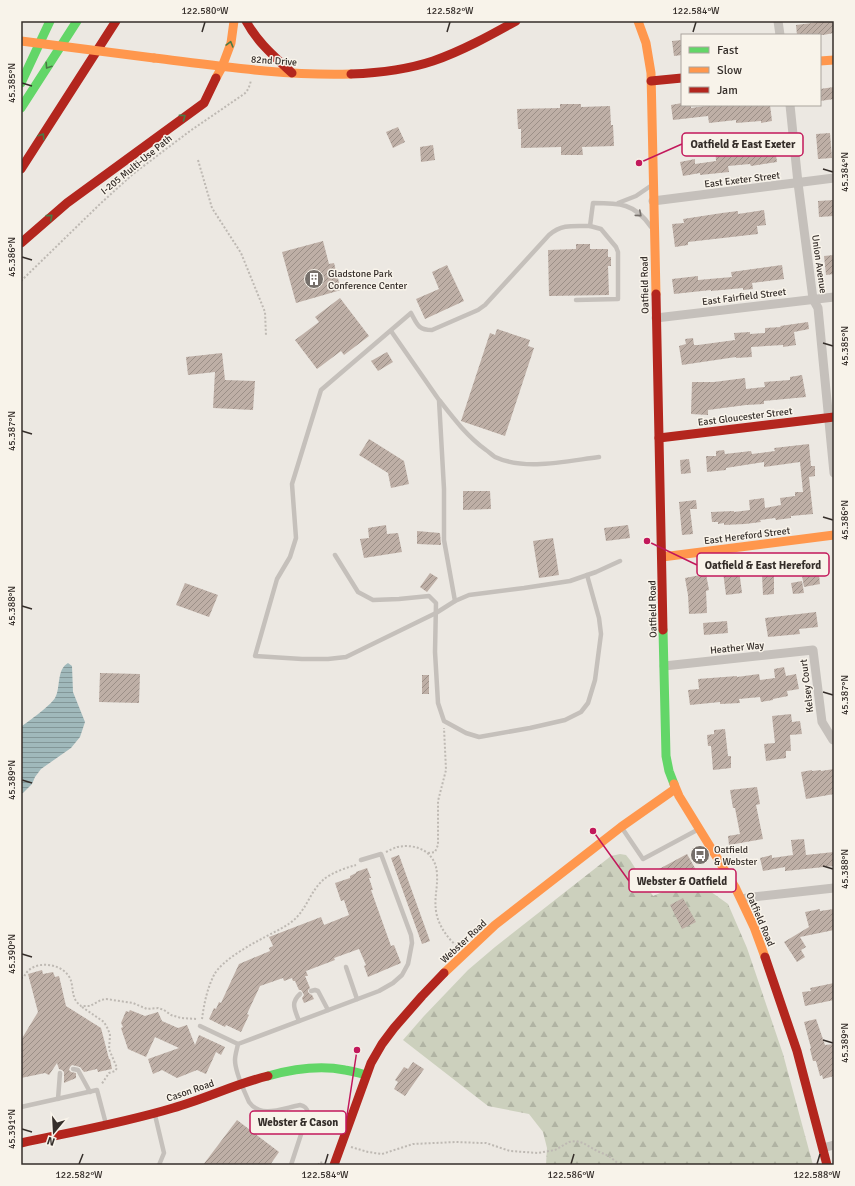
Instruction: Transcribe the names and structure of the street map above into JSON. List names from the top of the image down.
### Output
{
  "streets": {
    "main road": [
      "82nd Drive",
      "Oatfield Road",
      "East Gloucester Street",
      "East Hereford Street",
      "Webster Road",
      "Cason Road"
    ],
    "street": [
      "East Exeter Street",
      "Union Avenue",
      "East Fairfield Street",
      "Heather Way",
      "Kelsey Court"
    ],
    "path": ["I-205 Multi-Use Path"]
  },
  "crossings": [
    ["East Exeter Street", "Union Avenue"],
    ["East Exeter Street", "Oatfield Road"],
    ["Union Avenue", "East Fairfield Street"],
    ["Union Avenue", "East Gloucester Street"],
    ["Oatfield Road", "East Fairfield Street"],
    ["Oatfield Road", "East Gloucester Street"],
    ["Oatfield Road", "East Hereford Street"],
    ["Oatfield Road", "Heather Way"],
    ["Oatfield Road", "Webster Road"],
    ["Heather Way", "Kelsey Court"],
    ["Webster Road", "Cason Road"]
  ],
  "places": {
    "other": [
      "Oatfield & East Exeter",
      "Oatfield & East Hereford",
      "Webster & Oatfield",
      "Webster & Cason"
    ],
    "building": ["Gladstone Park Conference Center"],
    "bus stop": ["Oatfield & Webster"]
  },
  "legend": ["Fast", "Slow", "Jam"],
  "north": "bottom",
  "coordinates": [
    "122.580°W",
    "122.582°W",
    "122.584°W",
    "45.385°N",
    "45.384°N",
    "45.386°N",
    "45.387°N",
    "45.388°N",
    "45.389°N",
    "45.390°N",
    "45.391°N",
    "122.586°W",
    "122.588°W"
  ]
}
